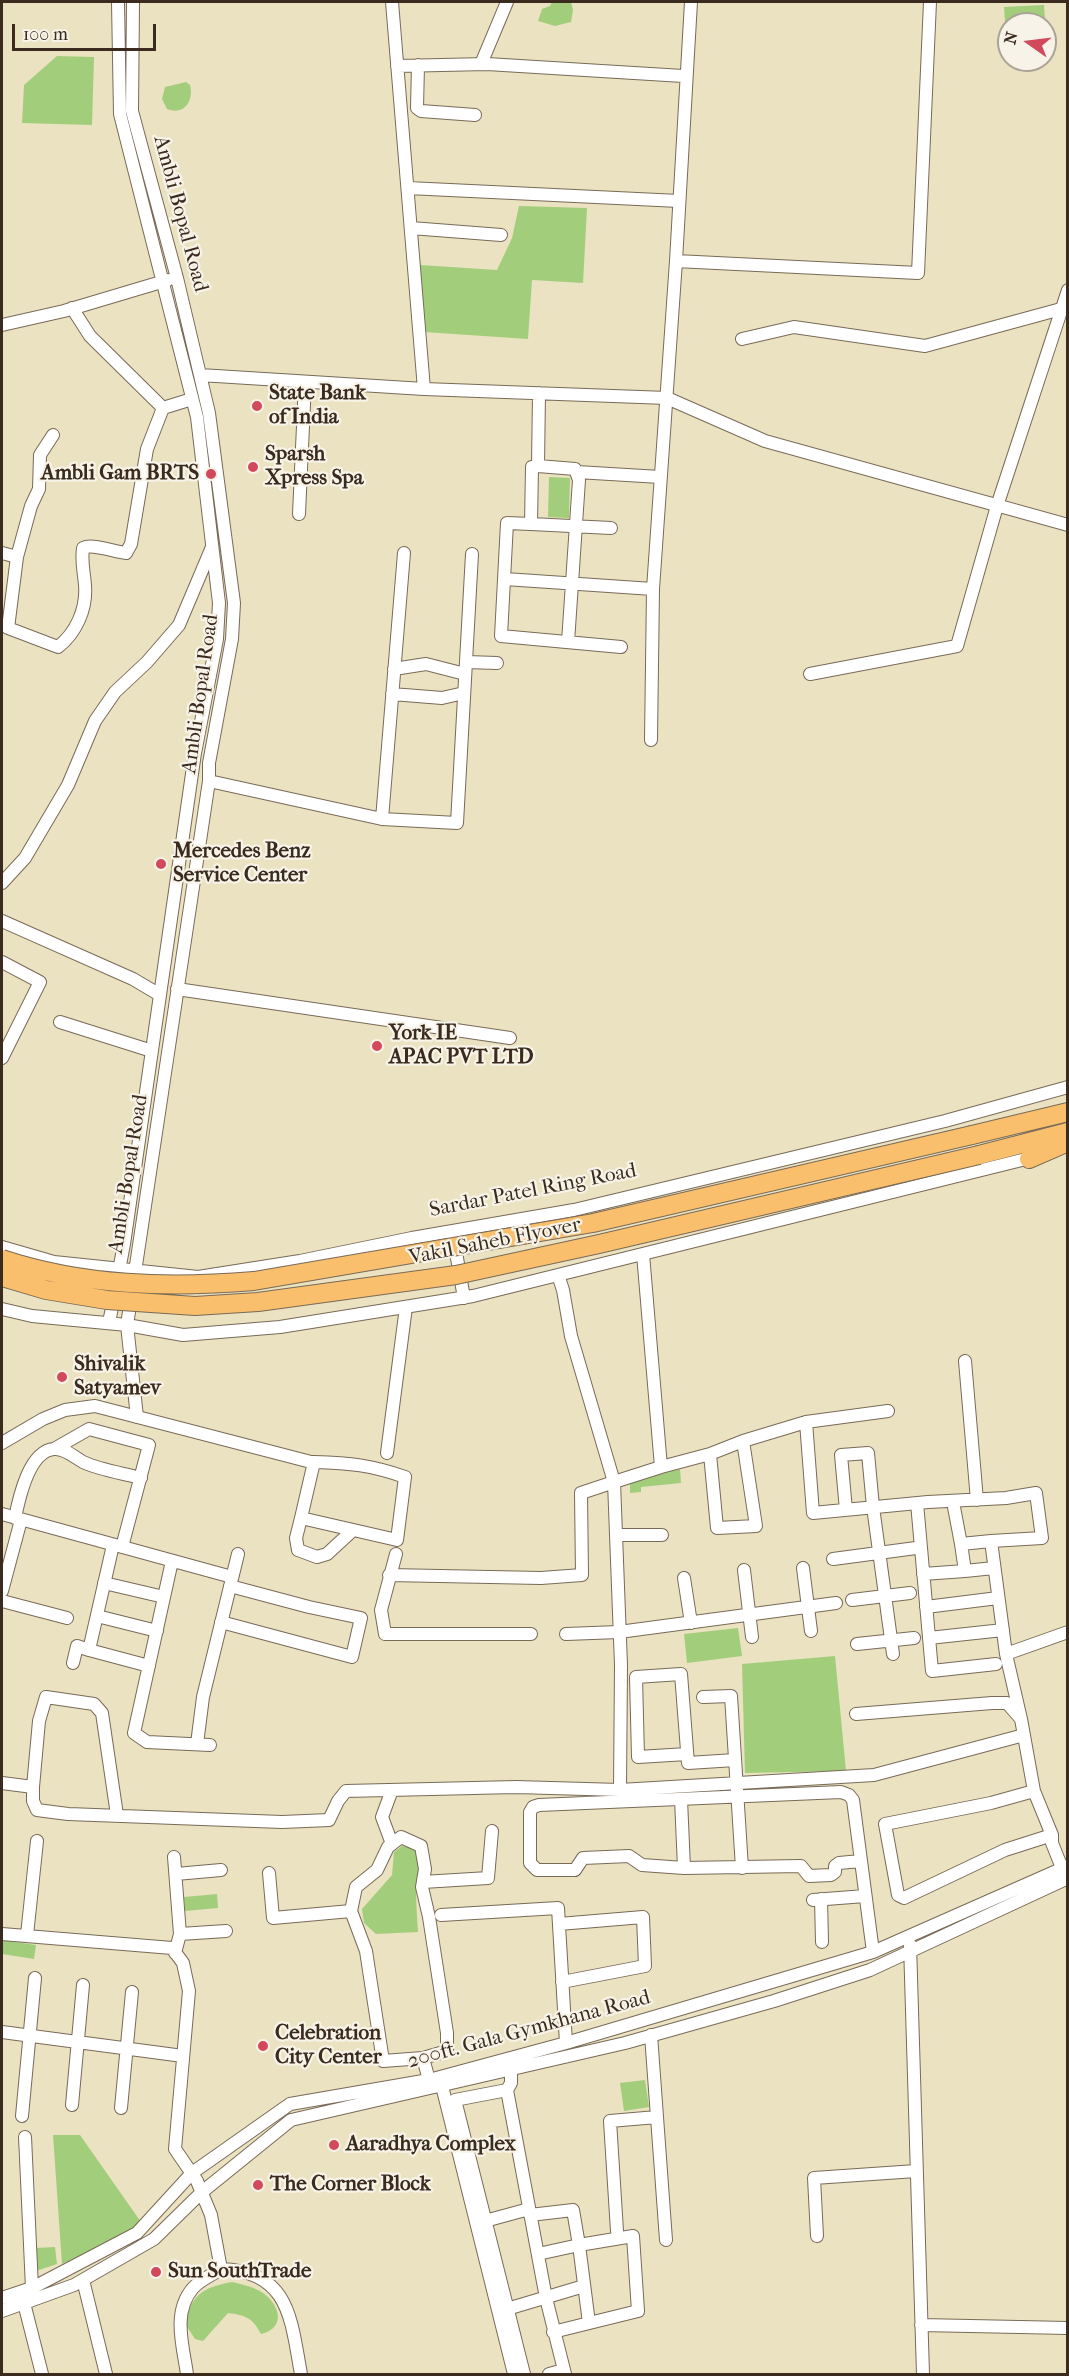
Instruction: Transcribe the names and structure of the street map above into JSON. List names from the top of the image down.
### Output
{
  "streets": {
    "highway": ["Vakil Saheb Flyover"],
    "street": ["Ambli Bopal Road", "Sardar Patel Ring Road", "200ft. Gala Gymkhana Road"]
  },
  "crossings": [
    ["Ambli Bopal Road", "Sardar Patel Ring Road"]
  ],
  "places": [
    "State Bank of India",
    "Sparsh Xpress Spa",
    "Ambli Gam BRTS",
    "Mercedes Benz Service Center",
    "York IE APAC PVT LTD",
    "Shivalik Satyamev",
    "Celebration City Center",
    "Aaradhya Complex",
    "The Corner Block",
    "Sun SouthTrade"
  ],
  "scale_bar": "100 m",
  "north": "left"
}
